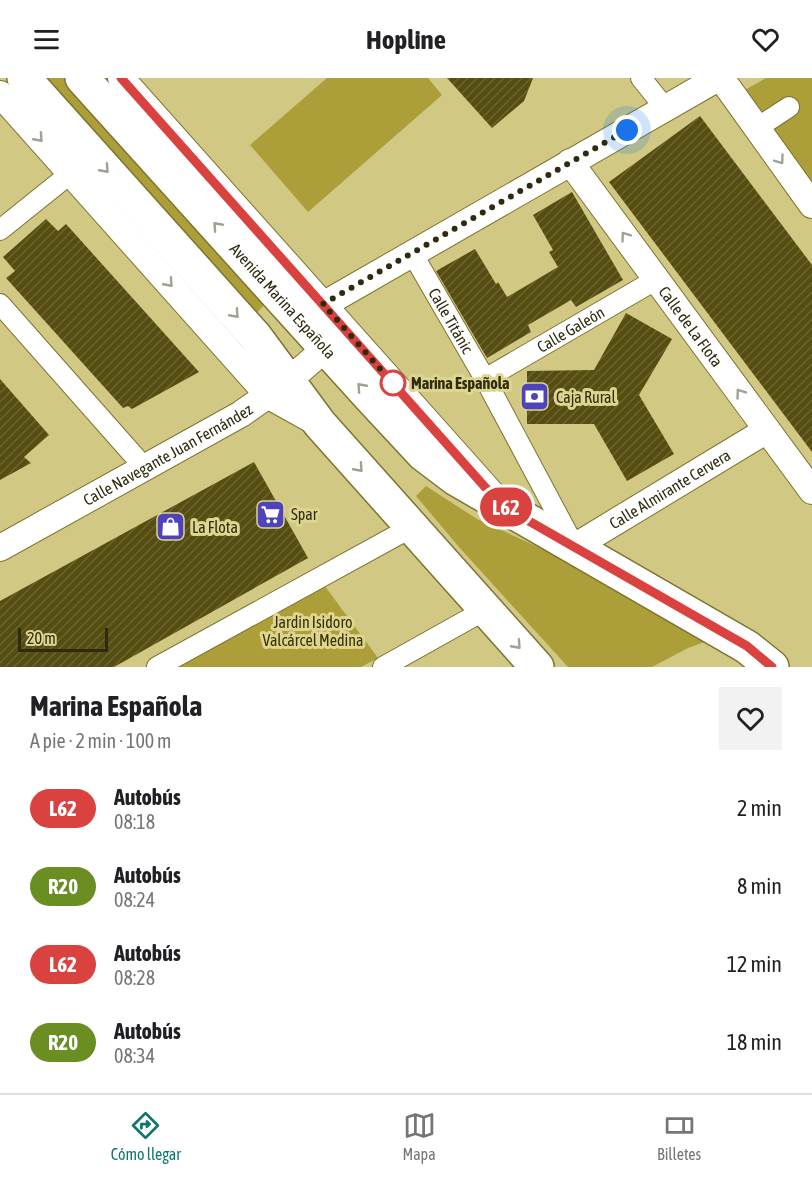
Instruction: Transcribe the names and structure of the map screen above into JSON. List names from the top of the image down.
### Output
{
  "streets": {
    "main road": ["Avenida Marina Española"],
    "street": [
      "Calle Titánic",
      "Calle de La Flota",
      "Calle Galeón",
      "Calle Navegante Juan Fernández",
      "Calle Almirante Cervera"
    ]
  },
  "crossings": [
    ["Avenida Marina Española", "Calle Titánic"],
    ["Avenida Marina Española", "Calle Navegante Juan Fernández"],
    ["Avenida Marina Española", "Calle Almirante Cervera"],
    ["Calle Titánic", "Calle Galeón"],
    ["Calle Titánic", "Calle Almirante Cervera"],
    ["Calle de La Flota", "Calle Galeón"],
    ["Calle de La Flota", "Calle Almirante Cervera"]
  ],
  "parks": ["Jardin Isidoro Valcárcel Medina"],
  "places": {
    "other": ["Marina Española"],
    "bank": ["Caja Rural"],
    "supermarket": ["Spar"],
    "shop": ["La Flota"]
  },
  "lines": ["bus line L62"],
  "scale_bar": "20 m",
  "page": {
    "header": "Hopline",
    "on_map": "L62",
    "scale": "20 m",
    "heading": ["Marina Española", "A pie · 2 min · 100 m"],
    "list": [
      {
        "mark": "L62",
        "name": "Autobús",
        "note": "08:18",
        "value": "2 min"
      },
      {
        "mark": "R20",
        "name": "Autobús",
        "note": "08:24",
        "value": "8 min"
      },
      {
        "mark": "L62",
        "name": "Autobús",
        "note": "08:28",
        "value": "12 min"
      },
      {
        "mark": "R20",
        "name": "Autobús",
        "note": "08:34",
        "value": "18 min"
      }
    ],
    "tabs": ["Cómo llegar", "Mapa", "Billetes"]
  }
}
